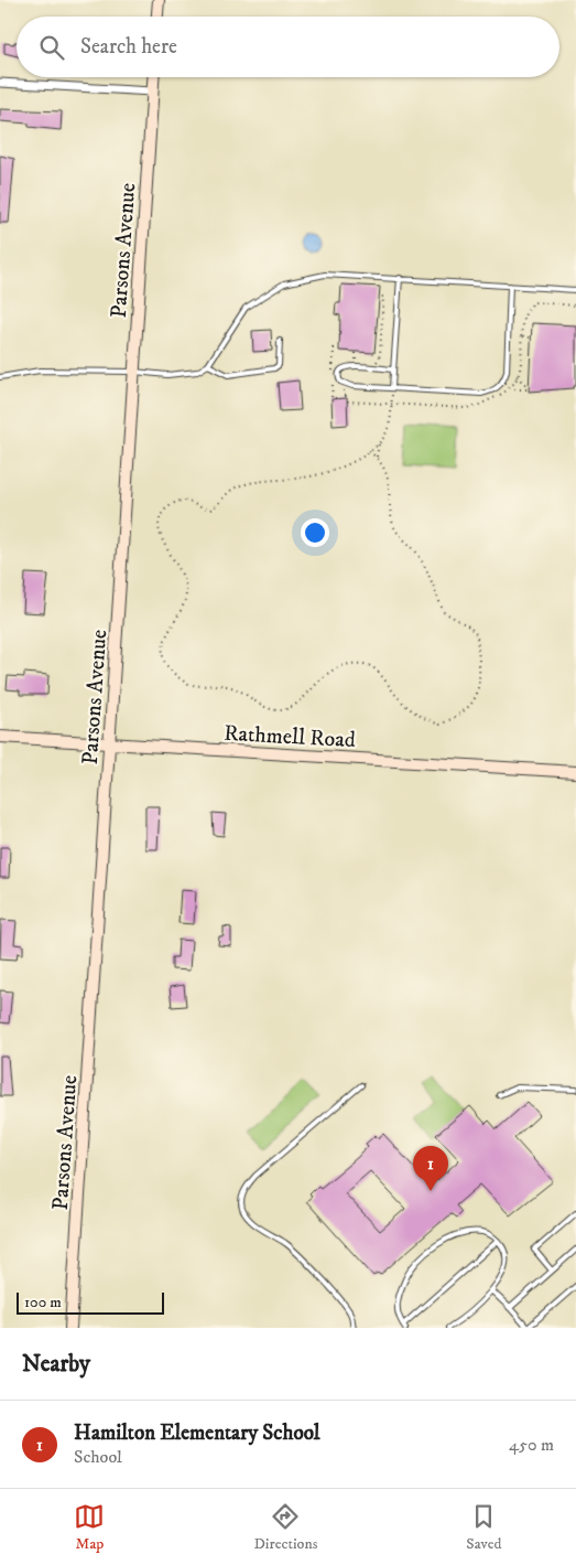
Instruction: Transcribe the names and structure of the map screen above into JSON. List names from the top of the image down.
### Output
{
  "streets": {
    "street": ["Parsons Avenue", "Rathmell Road"]
  },
  "crossings": [
    ["Parsons Avenue", "Rathmell Road"]
  ],
  "scale_bar": "100 m",
  "page": {
    "search": "Search here",
    "pins": "1",
    "scale": "100 m",
    "heading": "Nearby",
    "list": [
      {
        "mark": "1",
        "name": "Hamilton Elementary School",
        "note": "School",
        "value": "450 m"
      }
    ],
    "nav": ["Map", "Directions", "Saved"]
  }
}
